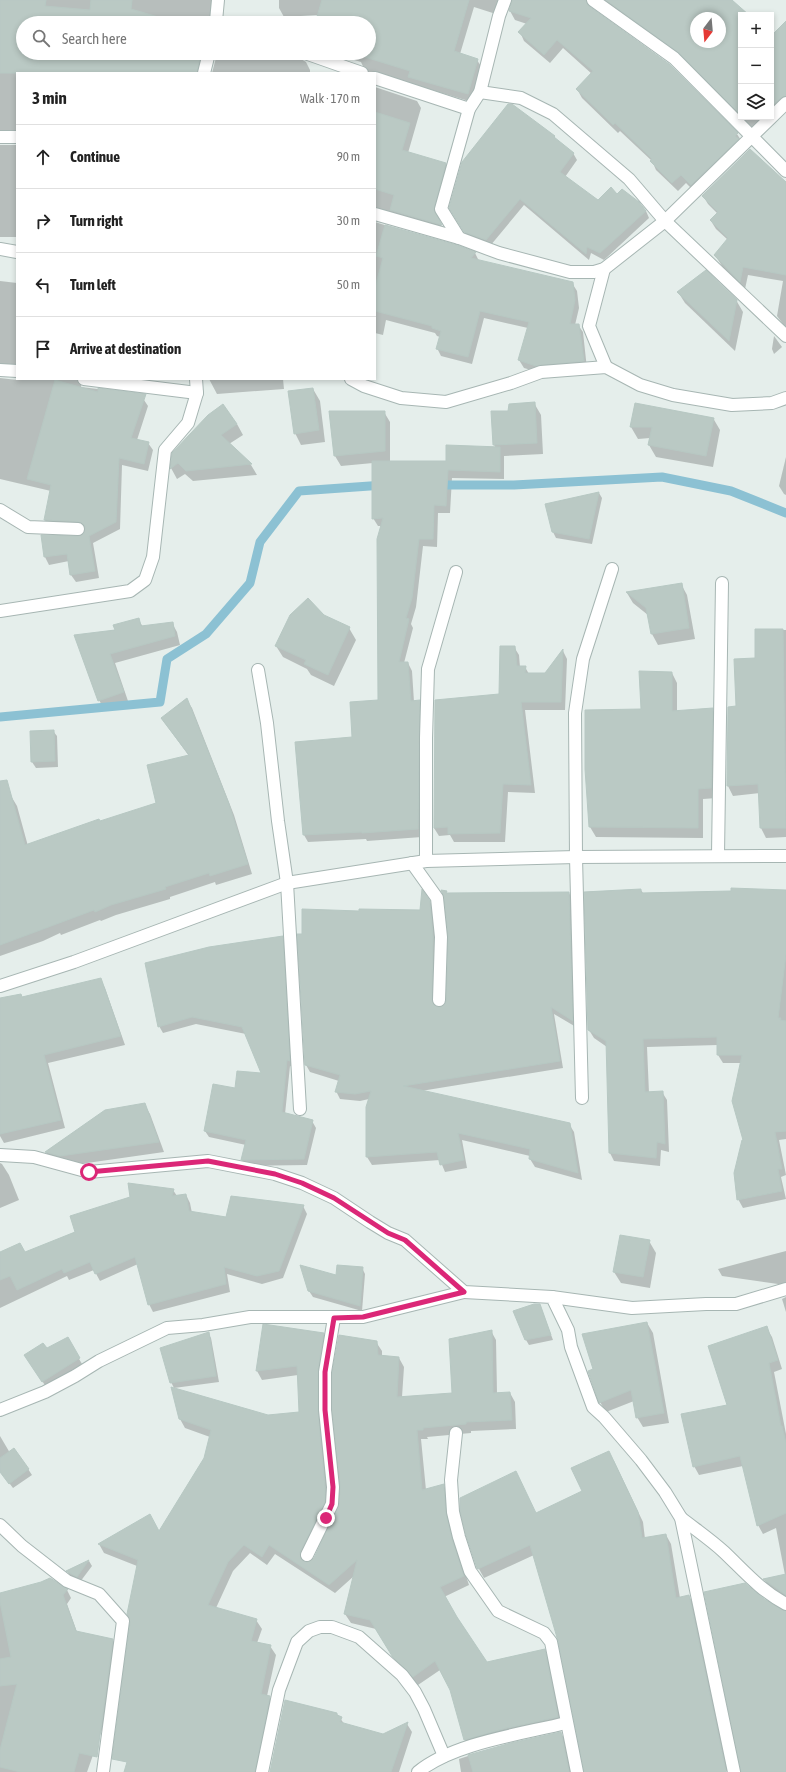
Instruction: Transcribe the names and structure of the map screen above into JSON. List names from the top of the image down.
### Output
{
  "north": "bottom",
  "page": {
    "map_buttons": ["+", "−"],
    "search": "Search here",
    "heading": ["3 min", "Walk · 170 m"],
    "list": [
      ["Continue", "90 m"],
      ["Turn right", "30 m"],
      ["Turn left", "50 m"],
      "Arrive at destination"
    ]
  }
}
